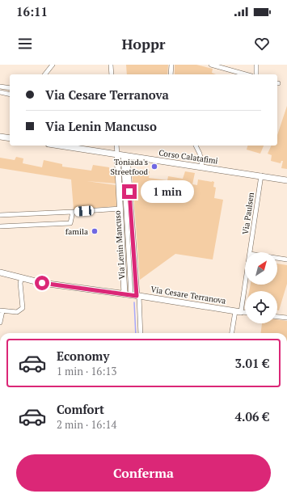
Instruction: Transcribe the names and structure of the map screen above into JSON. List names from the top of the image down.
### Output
{
  "streets": {
    "street": [
      "Corso Calatafimi",
      "Via Paulsen",
      "Via Lenin Mancuso",
      "Via Cesare Terranova"
    ]
  },
  "crossings": [
    ["Corso Calatafimi", "Via Paulsen"],
    ["Corso Calatafimi", "Via Lenin Mancuso"],
    ["Via Paulsen", "Via Cesare Terranova"],
    ["Via Lenin Mancuso", "Via Cesare Terranova"]
  ],
  "places": ["Toniada's Streetfood", "famila"],
  "north": "top right",
  "page": {
    "status": "16:11",
    "header": "Hoppr",
    "banner": ["Via Cesare Terranova", "Via Lenin Mancuso"],
    "bubble": "1 min",
    "list": [
      {
        "name": "Economy",
        "note": "1 min · 16:13",
        "value": "3.01 €"
      },
      {
        "name": "Comfort",
        "note": "2 min · 16:14",
        "value": "4.06 €"
      }
    ],
    "buttons": "Conferma"
  }
}
